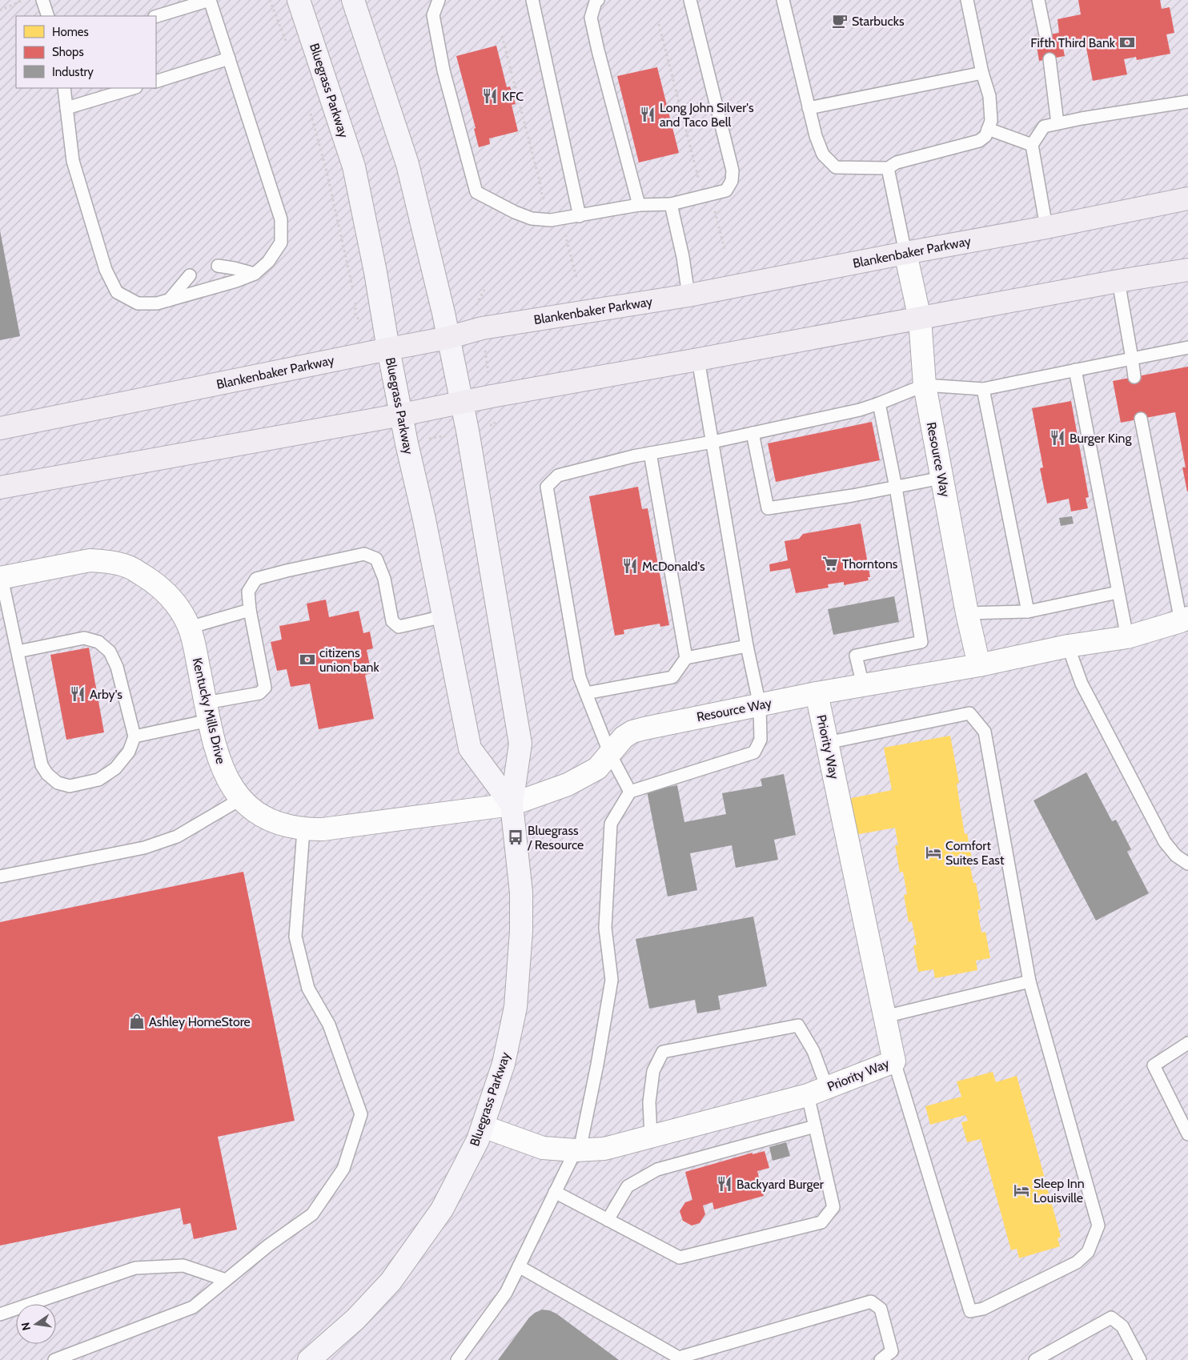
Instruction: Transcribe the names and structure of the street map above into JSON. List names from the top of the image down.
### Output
{
  "streets": {
    "main road": ["Blankenbaker Parkway"],
    "street": [
      "Bluegrass Parkway",
      "Resource Way",
      "Kentucky Mills Drive",
      "Priority Way"
    ]
  },
  "crossings": [
    ["Bluegrass Parkway", "Blankenbaker Parkway"],
    ["Bluegrass Parkway", "Resource Way"],
    ["Bluegrass Parkway", "Kentucky Mills Drive"],
    ["Bluegrass Parkway", "Priority Way"],
    ["Blankenbaker Parkway", "Resource Way"],
    ["Resource Way", "Kentucky Mills Drive"],
    ["Resource Way", "Priority Way"]
  ],
  "places": {
    "cafe": ["Starbucks"],
    "bank": ["Fifth Third Bank", "citizens union bank"],
    "restaurant": [
      "KFC",
      "Long John Silver's and Taco Bell",
      "Burger King",
      "McDonald's",
      "Arby's",
      "Backyard Burger"
    ],
    "supermarket": ["Thorntons"],
    "bus stop": ["Bluegrass / Resource"],
    "hotel": ["Comfort Suites East", "Sleep Inn Louisville"],
    "shop": ["Ashley HomeStore"]
  },
  "legend": ["Homes", "Shops", "Industry"],
  "north": "left"
}
